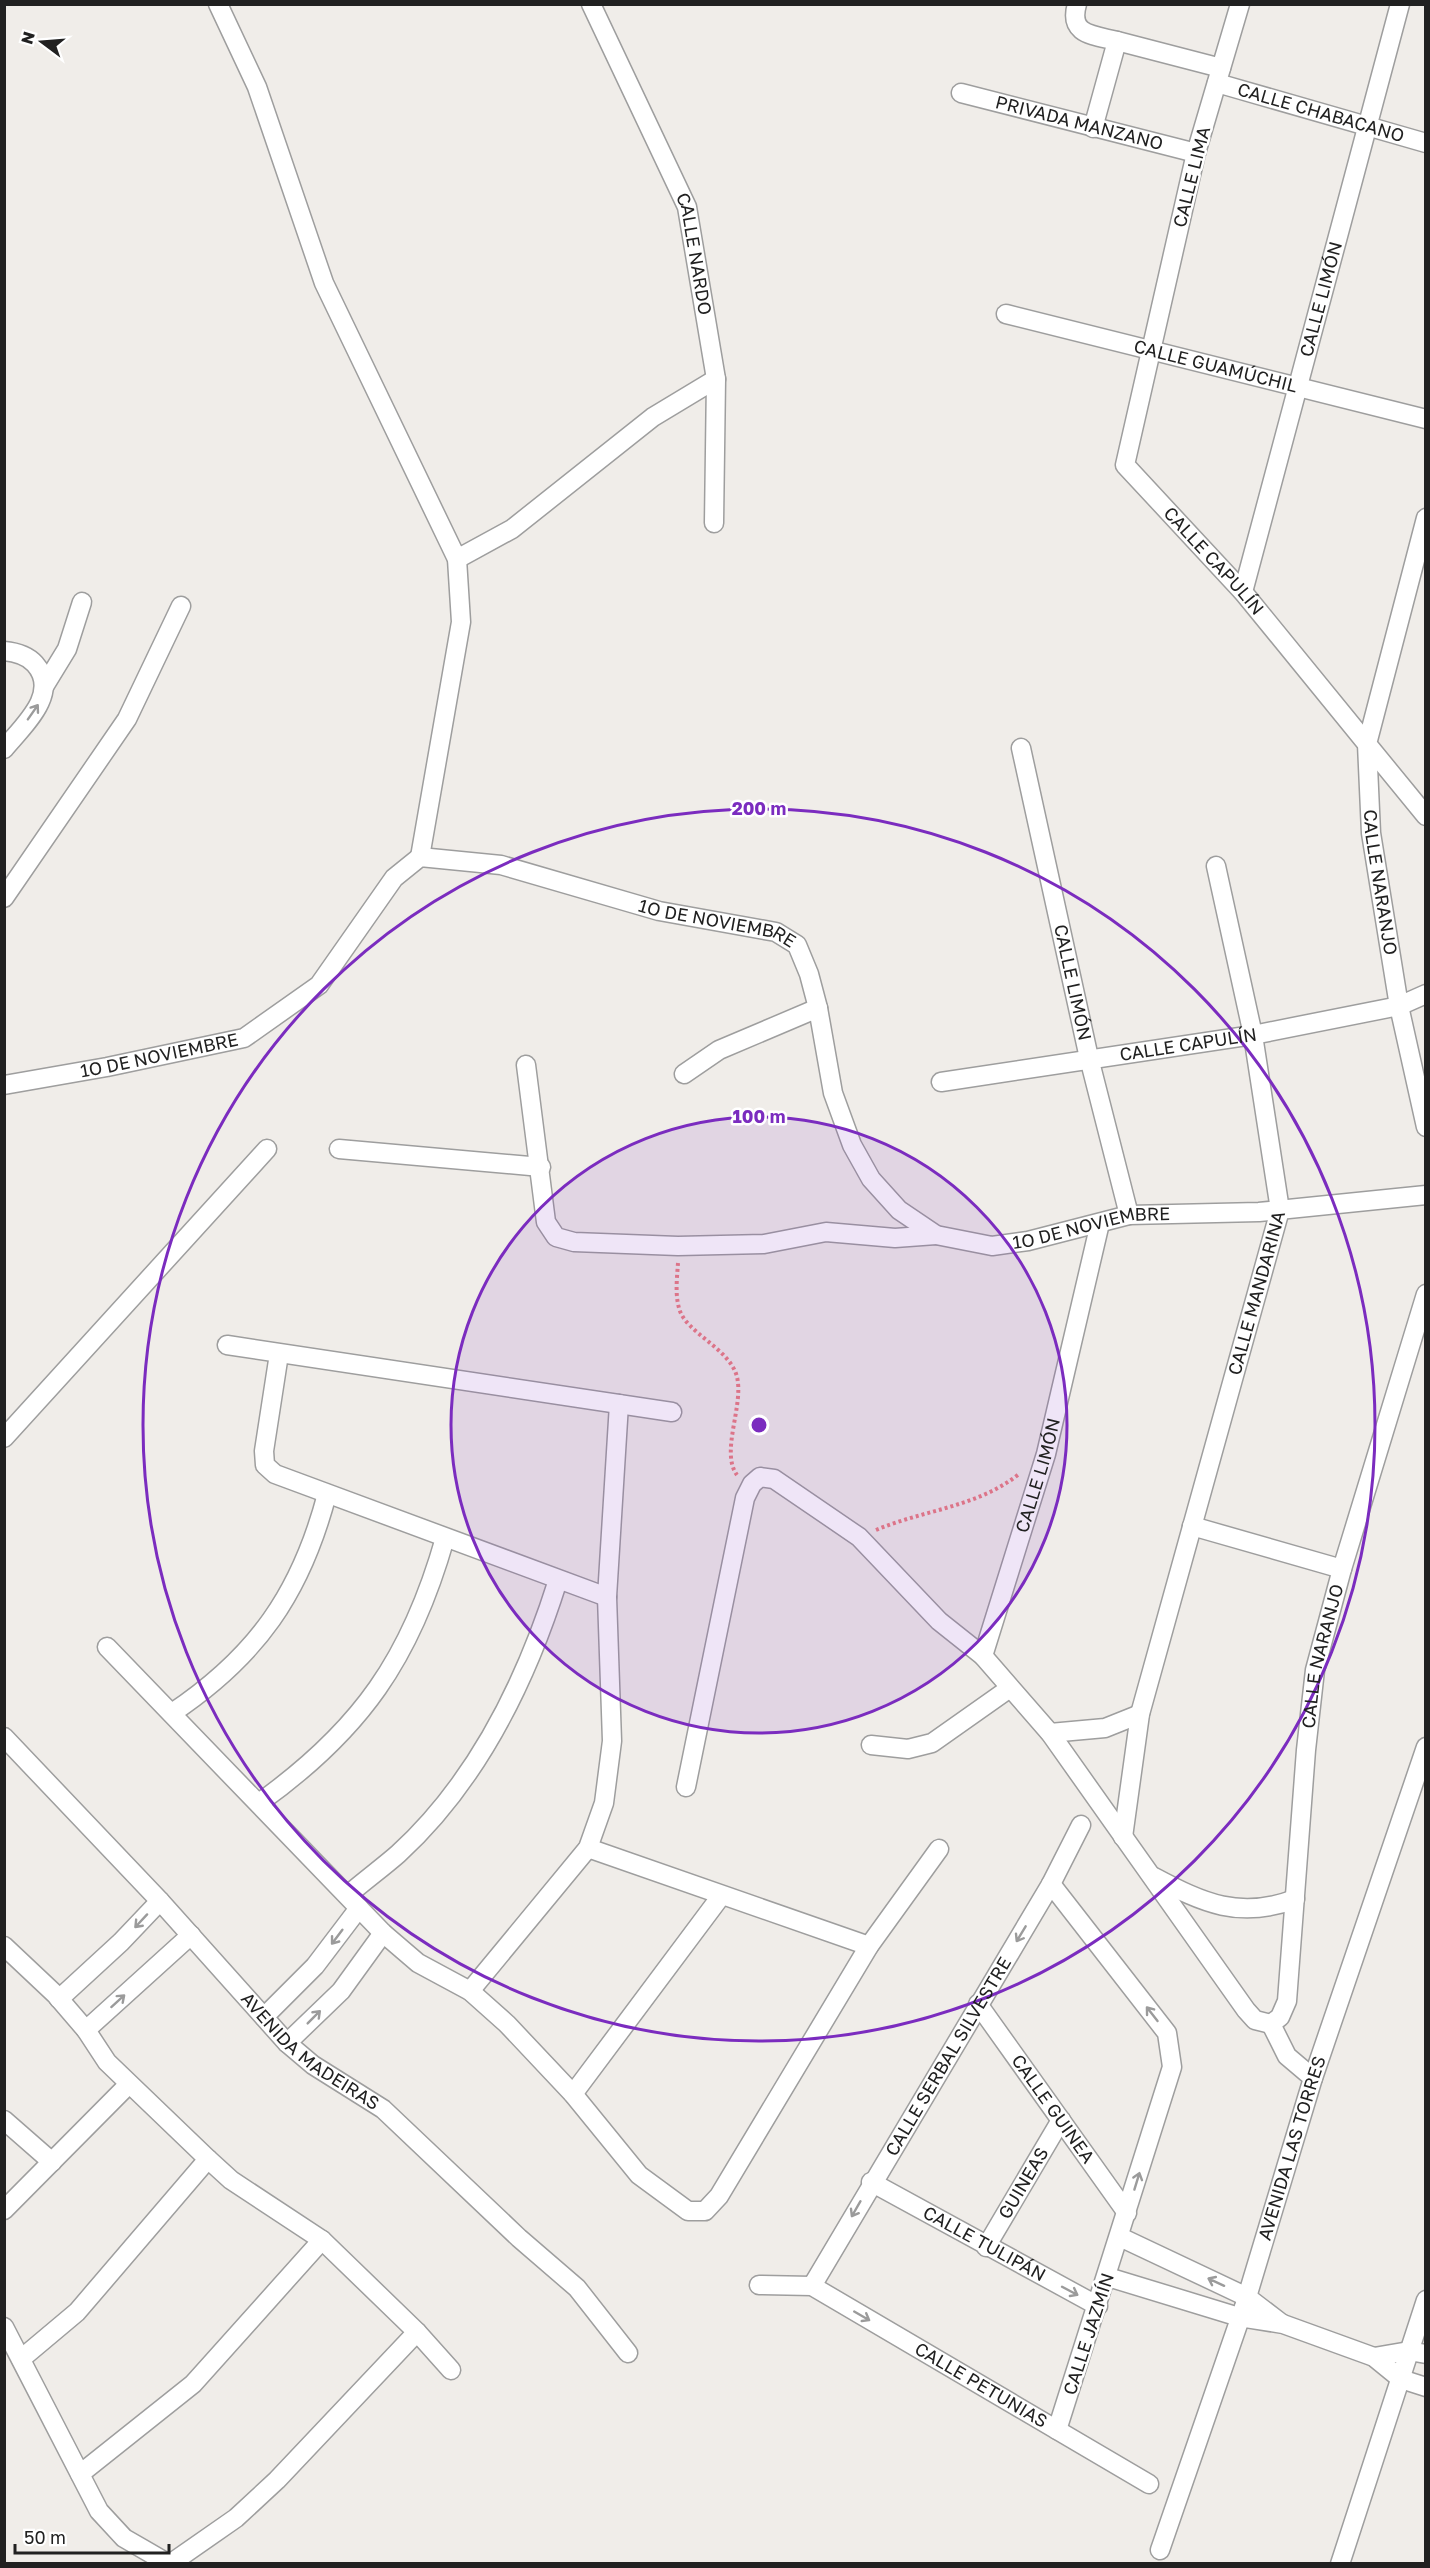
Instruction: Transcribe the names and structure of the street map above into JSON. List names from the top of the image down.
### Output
{
  "streets": {
    "street": [
      "CALLE CHABACANO",
      "PRIVADA MANZANO",
      "CALLE LIMA",
      "CALLE NARDO",
      "CALLE LIMÓN",
      "CALLE GUAMÚCHIL",
      "CALLE CAPULÍN",
      "CALLE NARANJO",
      "1O DE NOVIEMBRE",
      "CALLE MANDARINA",
      "AVENIDA MADEIRAS",
      "CALLE SERBAL SILVESTRE",
      "CALLE GUINEA",
      "AVENIDA LAS TORRES",
      "GUINEAS",
      "CALLE TULIPÁN",
      "CALLE JAZMÍN",
      "CALLE PETUNIAS"
    ]
  },
  "crossings": [
    ["CALLE CHABACANO", "CALLE LIMA"],
    ["CALLE CHABACANO", "CALLE LIMÓN"],
    ["PRIVADA MANZANO", "CALLE LIMA"],
    ["CALLE LIMA", "CALLE GUAMÚCHIL"],
    ["CALLE LIMA", "CALLE CAPULÍN"],
    ["CALLE LIMÓN", "CALLE GUAMÚCHIL"],
    ["CALLE LIMÓN", "CALLE CAPULÍN"],
    ["CALLE LIMÓN", "1O DE NOVIEMBRE"],
    ["CALLE CAPULÍN", "CALLE NARANJO"],
    ["CALLE CAPULÍN", "CALLE MANDARINA"],
    ["1O DE NOVIEMBRE", "CALLE MANDARINA"],
    ["CALLE SERBAL SILVESTRE", "CALLE GUINEA"],
    ["CALLE SERBAL SILVESTRE", "CALLE TULIPÁN"],
    ["CALLE SERBAL SILVESTRE", "CALLE JAZMÍN"],
    ["CALLE SERBAL SILVESTRE", "CALLE PETUNIAS"],
    ["CALLE GUINEA", "GUINEAS"],
    ["CALLE GUINEA", "CALLE JAZMÍN"],
    ["GUINEAS", "CALLE TULIPÁN"],
    ["CALLE TULIPÁN", "CALLE JAZMÍN"],
    ["CALLE JAZMÍN", "CALLE PETUNIAS"]
  ],
  "one_way": ["CALLE TULIPÁN", "CALLE JAZMÍN", "CALLE PETUNIAS"],
  "scale_bar": "50 m",
  "north": "left",
  "rings": ["200 m", "100 m"]
}
